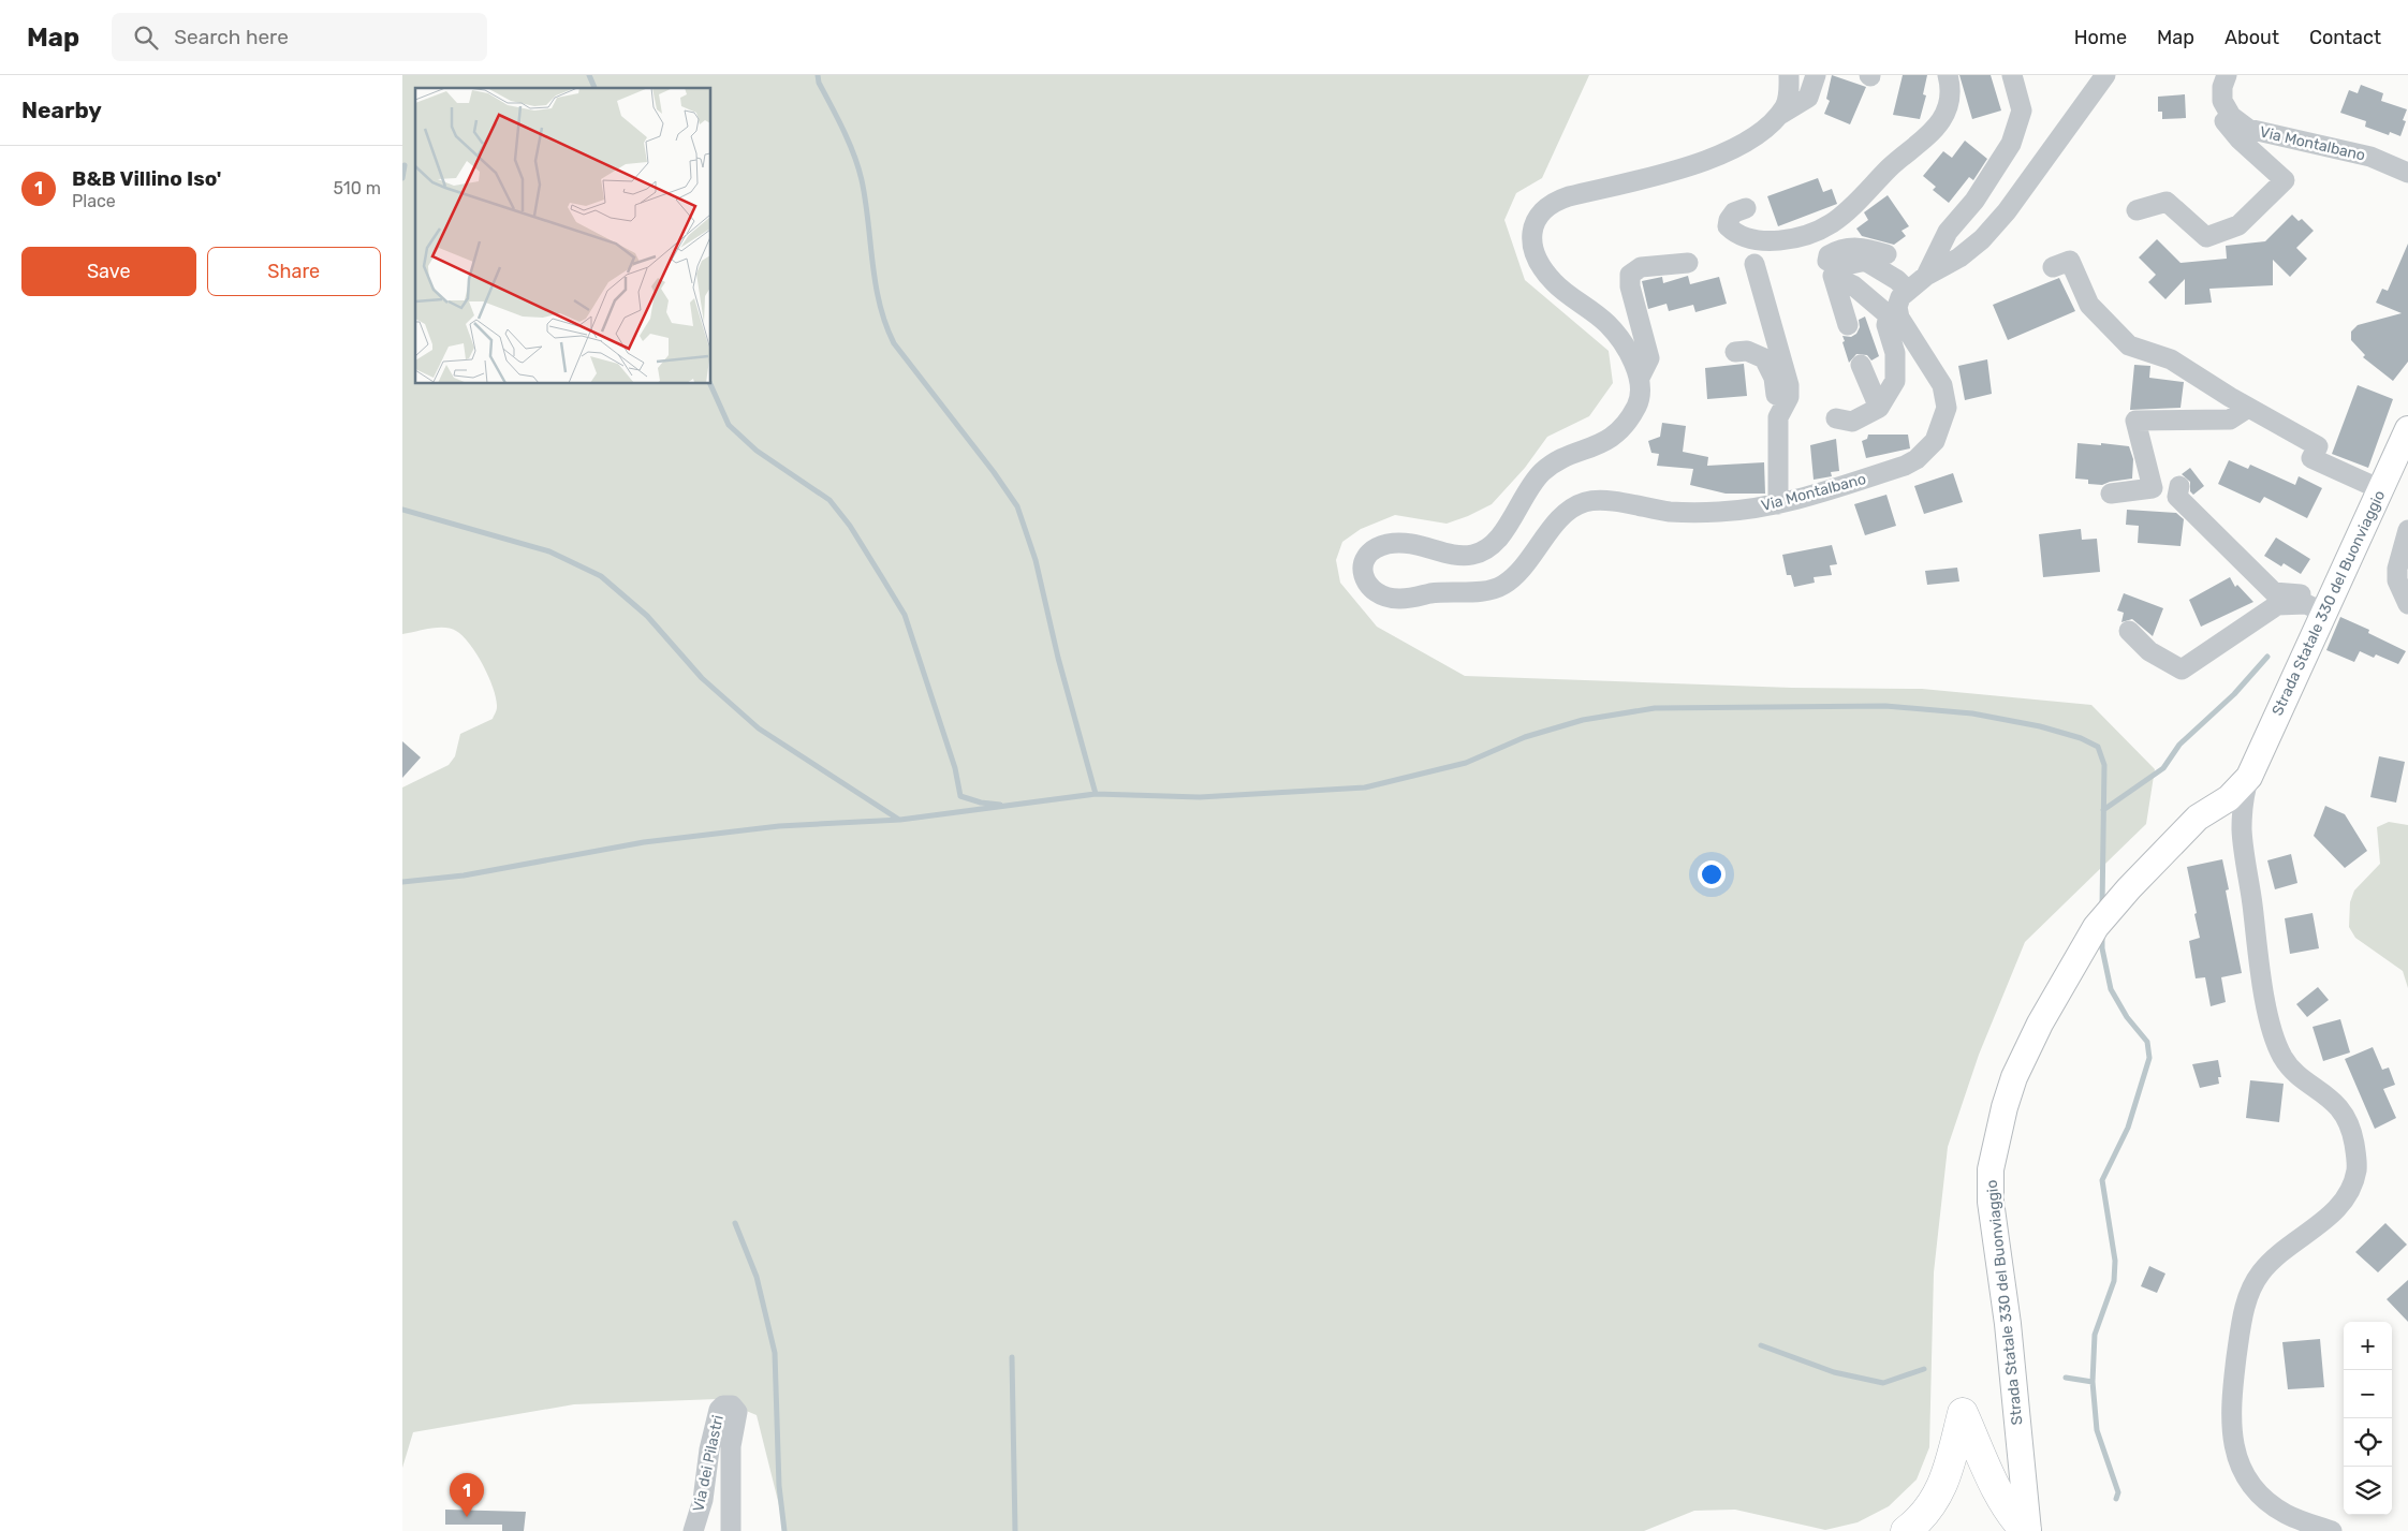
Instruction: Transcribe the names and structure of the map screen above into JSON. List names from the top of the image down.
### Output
{
  "streets": {
    "main road": ["Strada Statale 330 del Buonviaggio"],
    "street": ["Via Montalbano", "Via dei Pilastri"]
  },
  "page": {
    "header": "Map",
    "search": "Search here",
    "nav": [
      "Home",
      "Map",
      "About",
      "Contact"
    ],
    "heading": "Nearby",
    "list": [
      {
        "mark": "1",
        "name": "B&B Villino Iso'",
        "note": "Place",
        "value": "510 m"
      }
    ],
    "buttons": ["Save", "Share"],
    "map_buttons": ["+", "−"],
    "pins": "1"
  }
}
